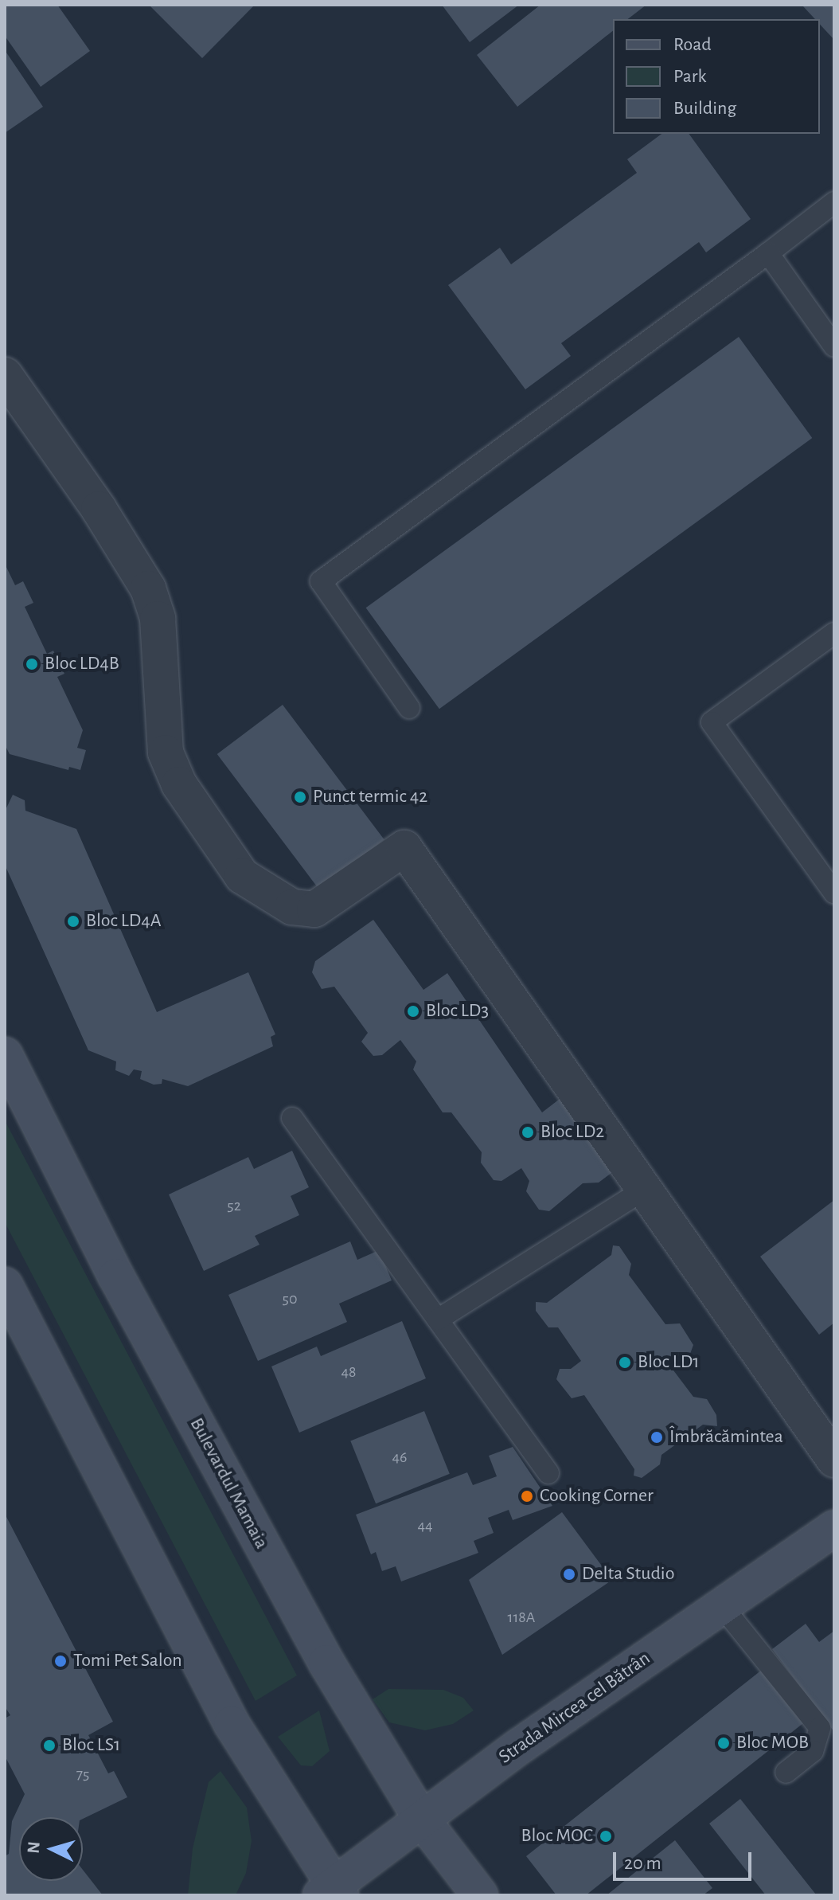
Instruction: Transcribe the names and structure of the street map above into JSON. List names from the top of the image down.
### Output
{
  "streets": {
    "main road": ["Bulevardul Mamaia", "Strada Mircea cel Bătrân"]
  },
  "crossings": [
    ["Bulevardul Mamaia", "Strada Mircea cel Bătrân"]
  ],
  "places": [
    "Bloc LD4B",
    "Punct termic 42",
    "Bloc LD4A",
    "Bloc LD3",
    "Bloc LD2",
    "Bloc LD1",
    "Îmbrăcămintea",
    "Cooking Corner",
    "Delta Studio",
    "Tomi Pet Salon",
    "Bloc MOB",
    "Bloc LS1",
    "Bloc MOC"
  ],
  "house_numbers": [
    "52",
    "50",
    "48",
    "46",
    "44",
    "118A",
    "75"
  ],
  "legend": ["Road", "Park", "Building"],
  "scale_bar": "20 m",
  "north": "left"
}
